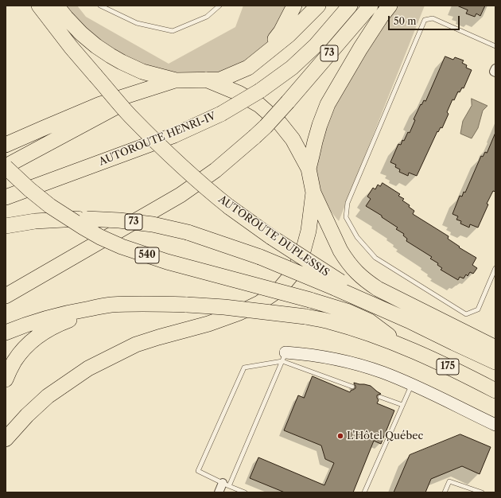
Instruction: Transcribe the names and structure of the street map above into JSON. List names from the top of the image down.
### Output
{
  "streets": {
    "highway": [
      "73",
      "AUTOROUTE HENRI-IV",
      "AUTOROUTE DUPLESSIS",
      "540",
      "175"
    ]
  },
  "crossings": [
    ["540", "175"]
  ],
  "places": ["L'Hôtel Québec"],
  "scale_bar": "50 m"
}
